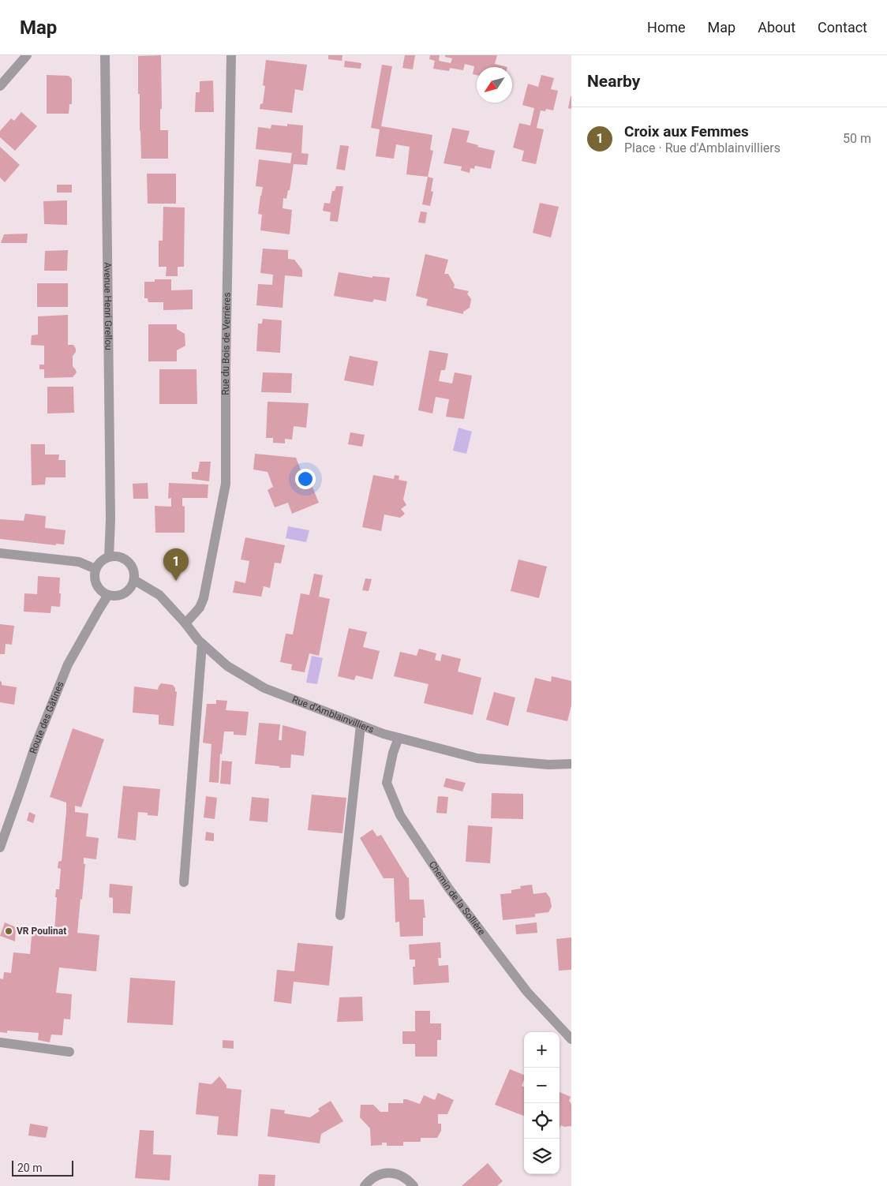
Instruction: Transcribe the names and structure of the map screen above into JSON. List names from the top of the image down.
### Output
{
  "streets": {
    "street": [
      "Avenue Henri Grellou",
      "Rue du Bois de Verrières",
      "Rue d'Amblainvilliers",
      "Route des Gâtines",
      "Chemin de la Sollière"
    ]
  },
  "crossings": [
    ["Avenue Henri Grellou", "Rue d'Amblainvilliers"],
    ["Avenue Henri Grellou", "Route des Gâtines"],
    ["Rue du Bois de Verrières", "Rue d'Amblainvilliers"],
    ["Rue d'Amblainvilliers", "Route des Gâtines"],
    ["Rue d'Amblainvilliers", "Chemin de la Sollière"]
  ],
  "places": ["VR Poulinat"],
  "scale_bar": "20 m",
  "north": "bottom left",
  "page": {
    "header": "Map",
    "nav": [
      "Home",
      "Map",
      "About",
      "Contact"
    ],
    "heading": "Nearby",
    "list": [
      {
        "mark": "1",
        "name": "Croix aux Femmes",
        "note": "Place · Rue d'Amblainvilliers",
        "value": "50 m"
      }
    ],
    "pins": "1",
    "map_buttons": ["+", "−"],
    "scale": "20 m"
  }
}
